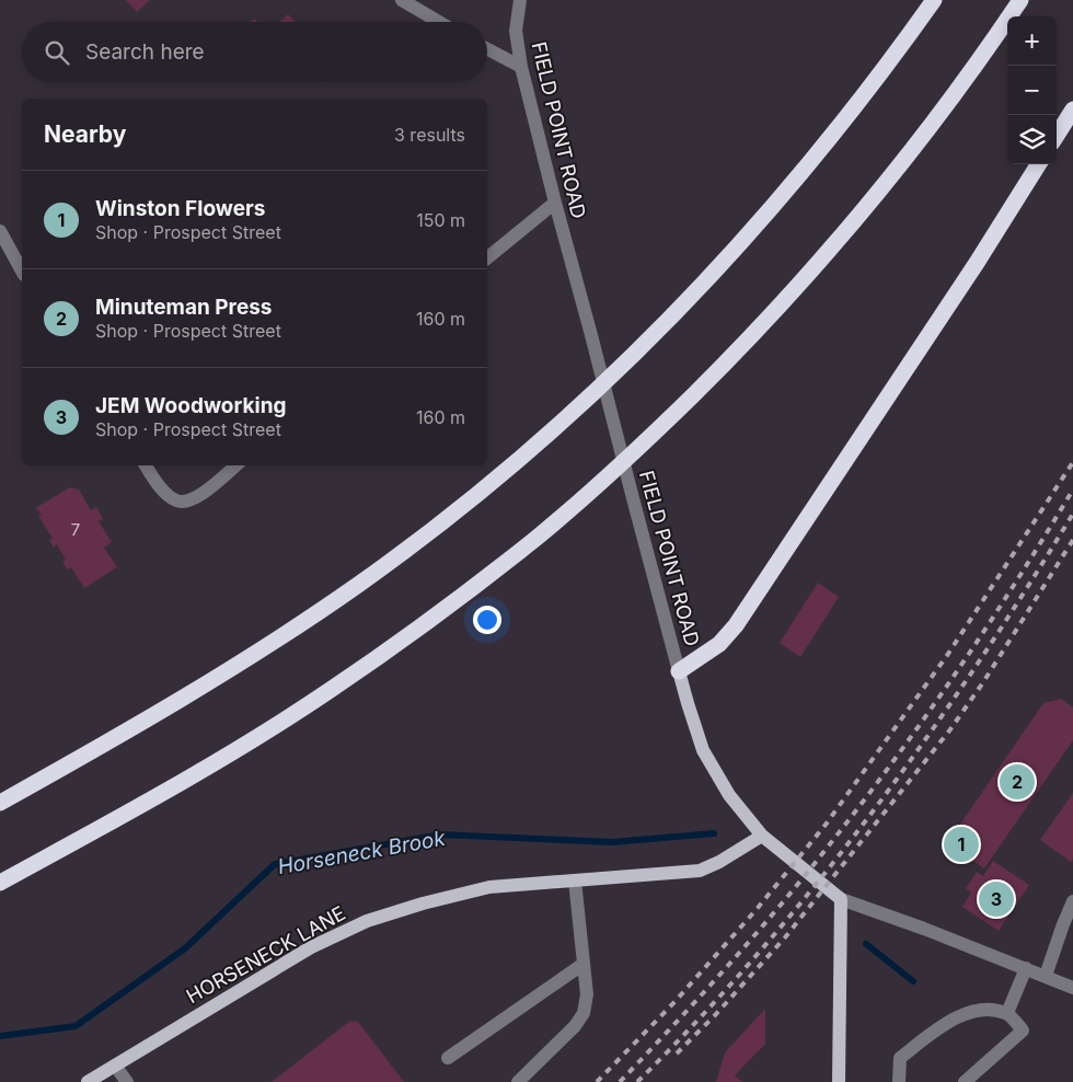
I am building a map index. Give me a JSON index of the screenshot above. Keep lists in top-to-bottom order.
{
  "streets": {
    "main road": ["FIELD POINT ROAD", "HORSENECK LANE"]
  },
  "crossings": [
    ["FIELD POINT ROAD", "HORSENECK LANE"]
  ],
  "water": ["Horseneck Brook"],
  "house_numbers": ["7"],
  "page": {
    "map_buttons": ["+", "−"],
    "search": "Search here",
    "heading": ["Nearby", "3 results"],
    "list": [
      {
        "mark": "1",
        "name": "Winston Flowers",
        "note": "Shop · Prospect Street",
        "value": "150 m"
      },
      {
        "mark": "2",
        "name": "Minuteman Press",
        "note": "Shop · Prospect Street",
        "value": "160 m"
      },
      {
        "mark": "3",
        "name": "JEM Woodworking",
        "note": "Shop · Prospect Street",
        "value": "160 m"
      }
    ],
    "pins": ["2", "1", "3"]
  }
}
